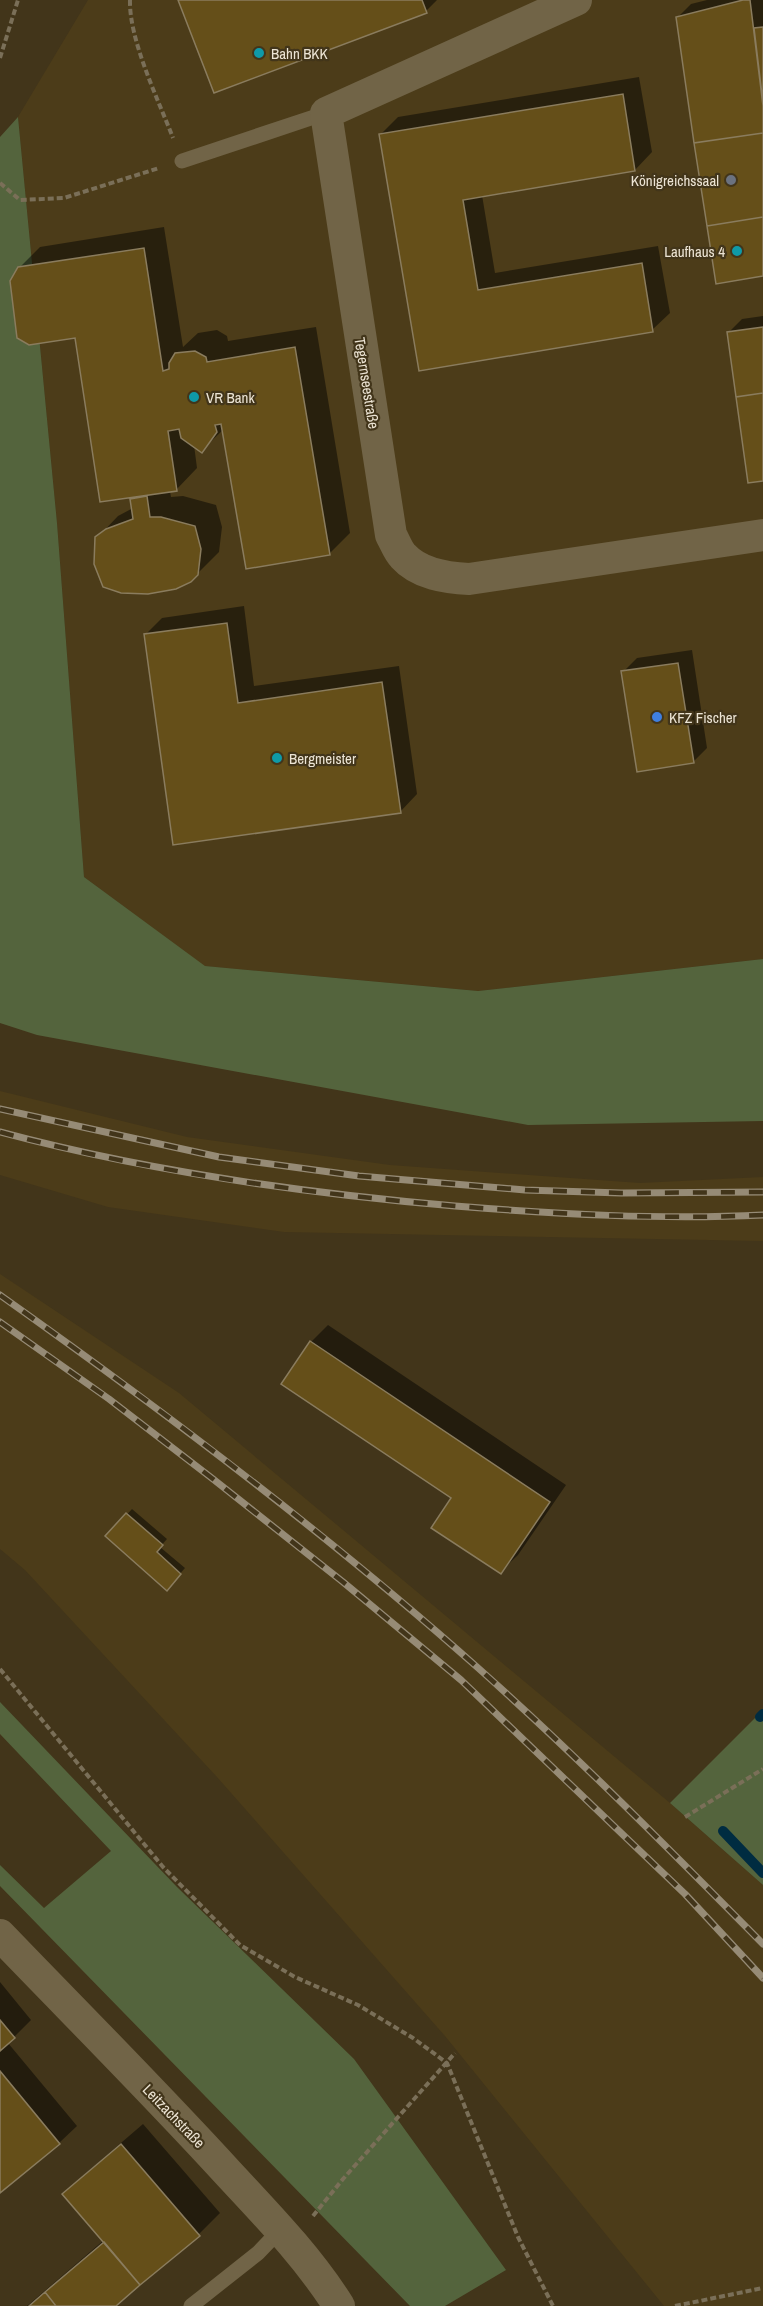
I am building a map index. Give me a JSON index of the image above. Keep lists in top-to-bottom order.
{
  "streets": {
    "street": ["Tegernseestraße", "Leitzachstraße"]
  },
  "places": [
    "Bahn BKK",
    "Königreichssaal",
    "Laufhaus 4",
    "VR Bank",
    "KFZ Fischer",
    "Bergmeister"
  ]
}
